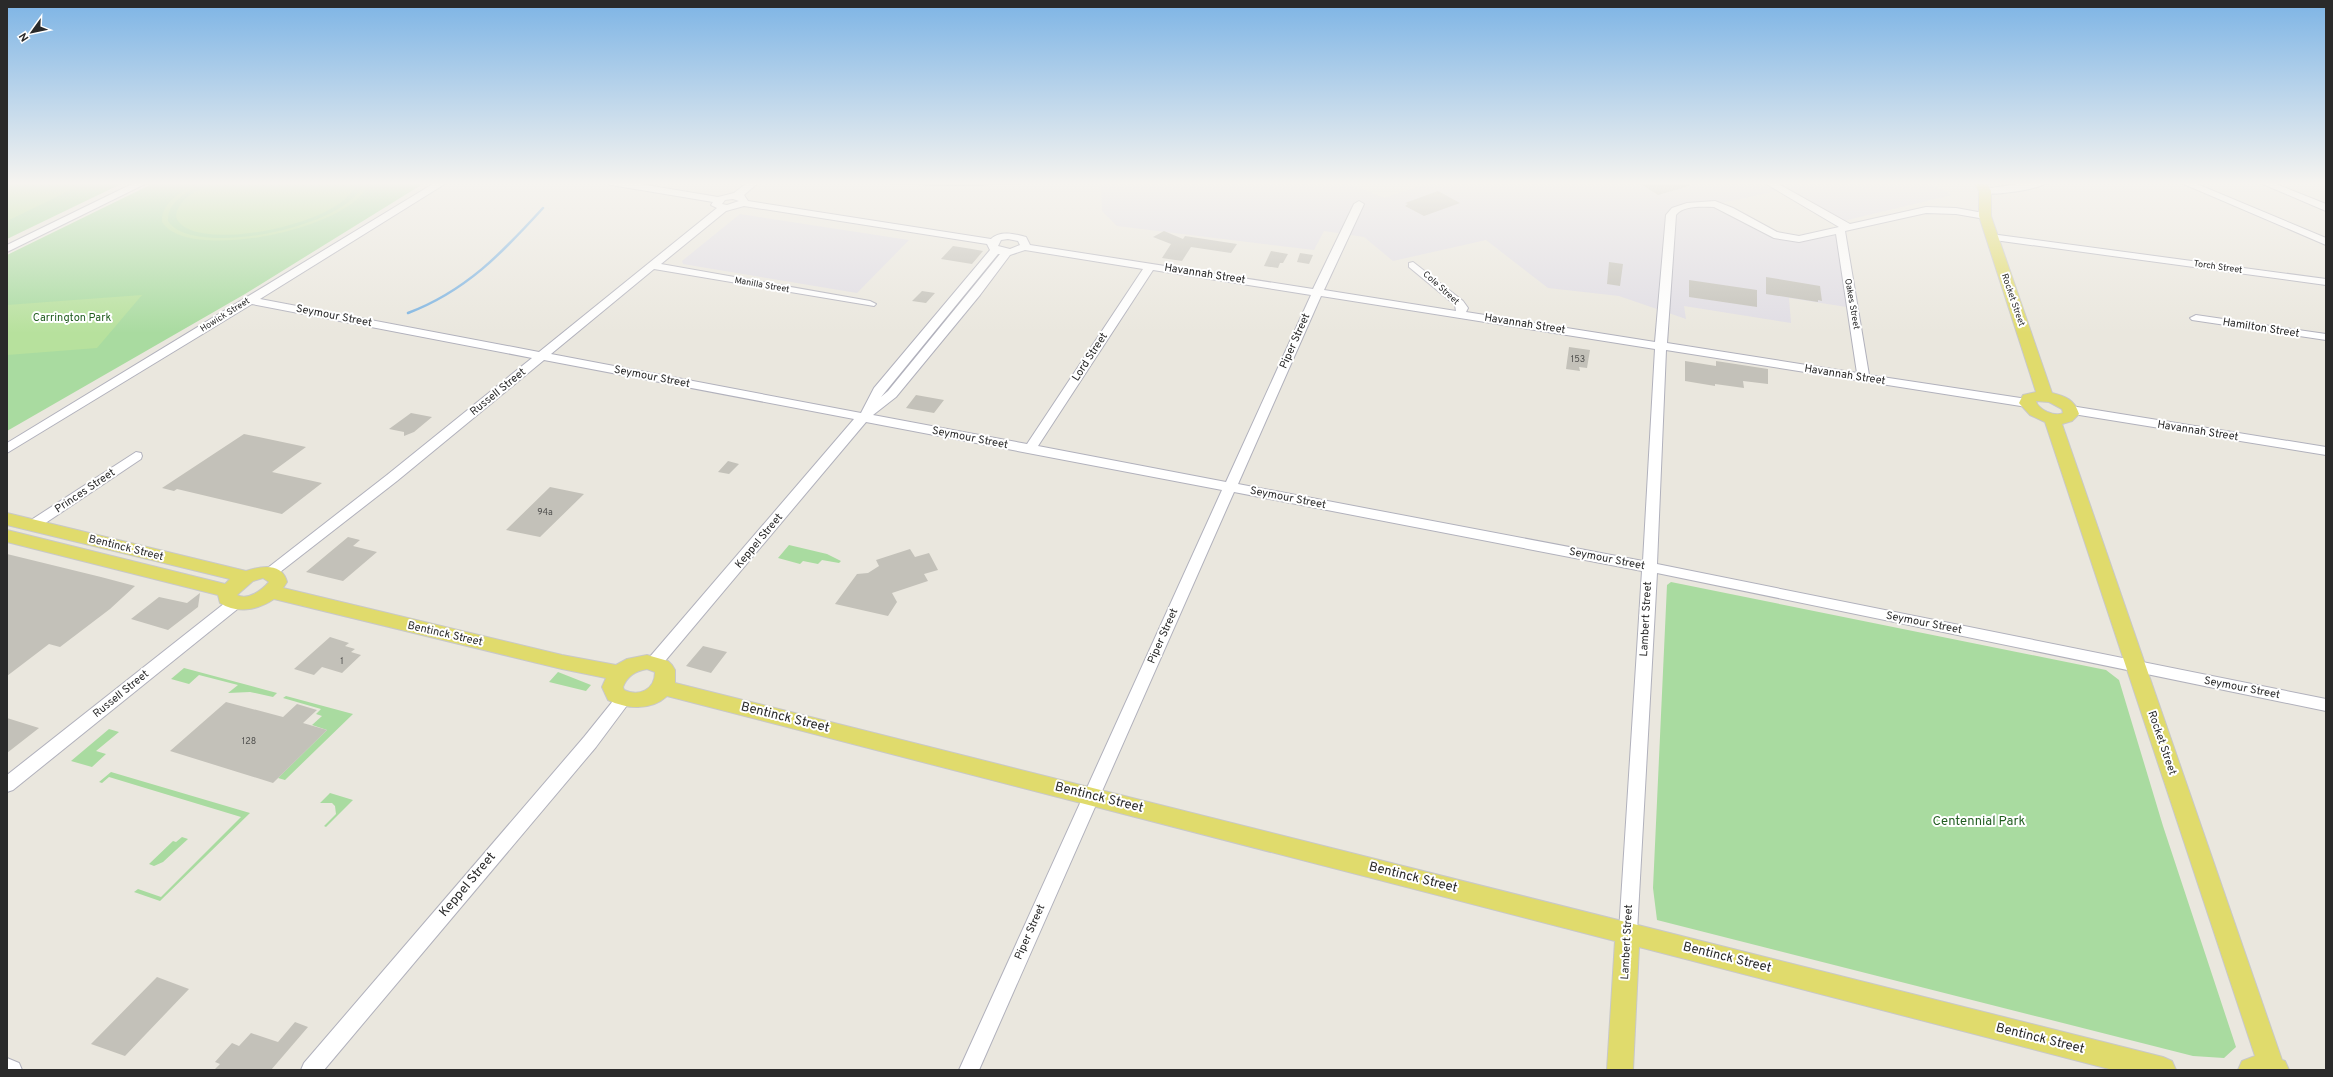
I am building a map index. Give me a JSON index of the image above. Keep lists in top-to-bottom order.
{
  "streets": {
    "main road": ["Rocket Street", "Bentinck Street", "Lambert Street"],
    "street": [
      "Torch Street",
      "Havannah Street",
      "Manilla Street",
      "Cole Street",
      "Oakes Street",
      "Howick Street",
      "Seymour Street",
      "Hamilton Street",
      "Piper Street",
      "Lord Street",
      "Russell Street",
      "Princes Street",
      "Keppel Street"
    ]
  },
  "crossings": [
    ["Torch Street", "Rocket Street"],
    ["Havannah Street", "Cole Street"],
    ["Havannah Street", "Oakes Street"],
    ["Havannah Street", "Piper Street"],
    ["Havannah Street", "Lord Street"],
    ["Havannah Street", "Lambert Street"],
    ["Manilla Street", "Russell Street"],
    ["Rocket Street", "Seymour Street"],
    ["Howick Street", "Seymour Street"],
    ["Seymour Street", "Piper Street"],
    ["Seymour Street", "Lord Street"],
    ["Seymour Street", "Russell Street"],
    ["Seymour Street", "Keppel Street"],
    ["Seymour Street", "Lambert Street"],
    ["Piper Street", "Bentinck Street"],
    ["Russell Street", "Bentinck Street"],
    ["Princes Street", "Bentinck Street"],
    ["Keppel Street", "Bentinck Street"],
    ["Bentinck Street", "Lambert Street"]
  ],
  "parks": ["Carrington Park", "Centennial Park"],
  "house_numbers": [
    "153",
    "94a",
    "1",
    "128"
  ],
  "north": "bottom left"
}
